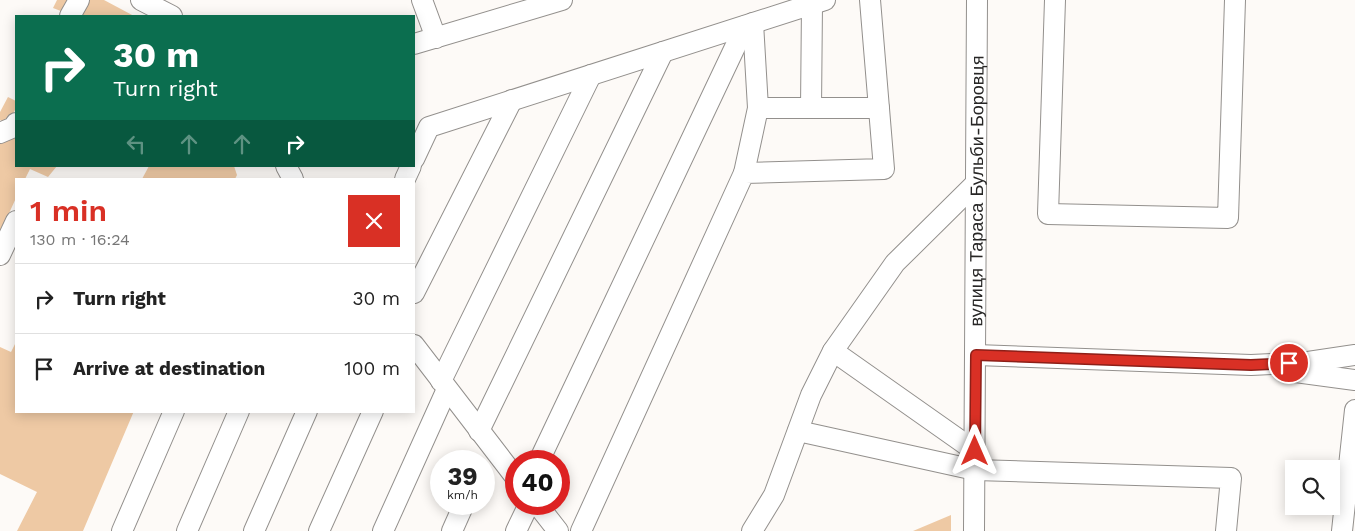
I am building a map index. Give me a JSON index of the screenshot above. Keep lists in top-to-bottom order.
{
  "streets": {
    "street": ["вулиця Тараса Бульби-Боровця"]
  },
  "page": {
    "turn": ["30 m", "Turn right"],
    "heading": ["1 min", "130 m · 16:24"],
    "list": [
      {
        "name": "Turn right",
        "value": "30 m"
      },
      {
        "name": "Arrive at destination",
        "value": "100 m"
      }
    ],
    "speed": "39 km/h",
    "limit": "40"
  }
}
